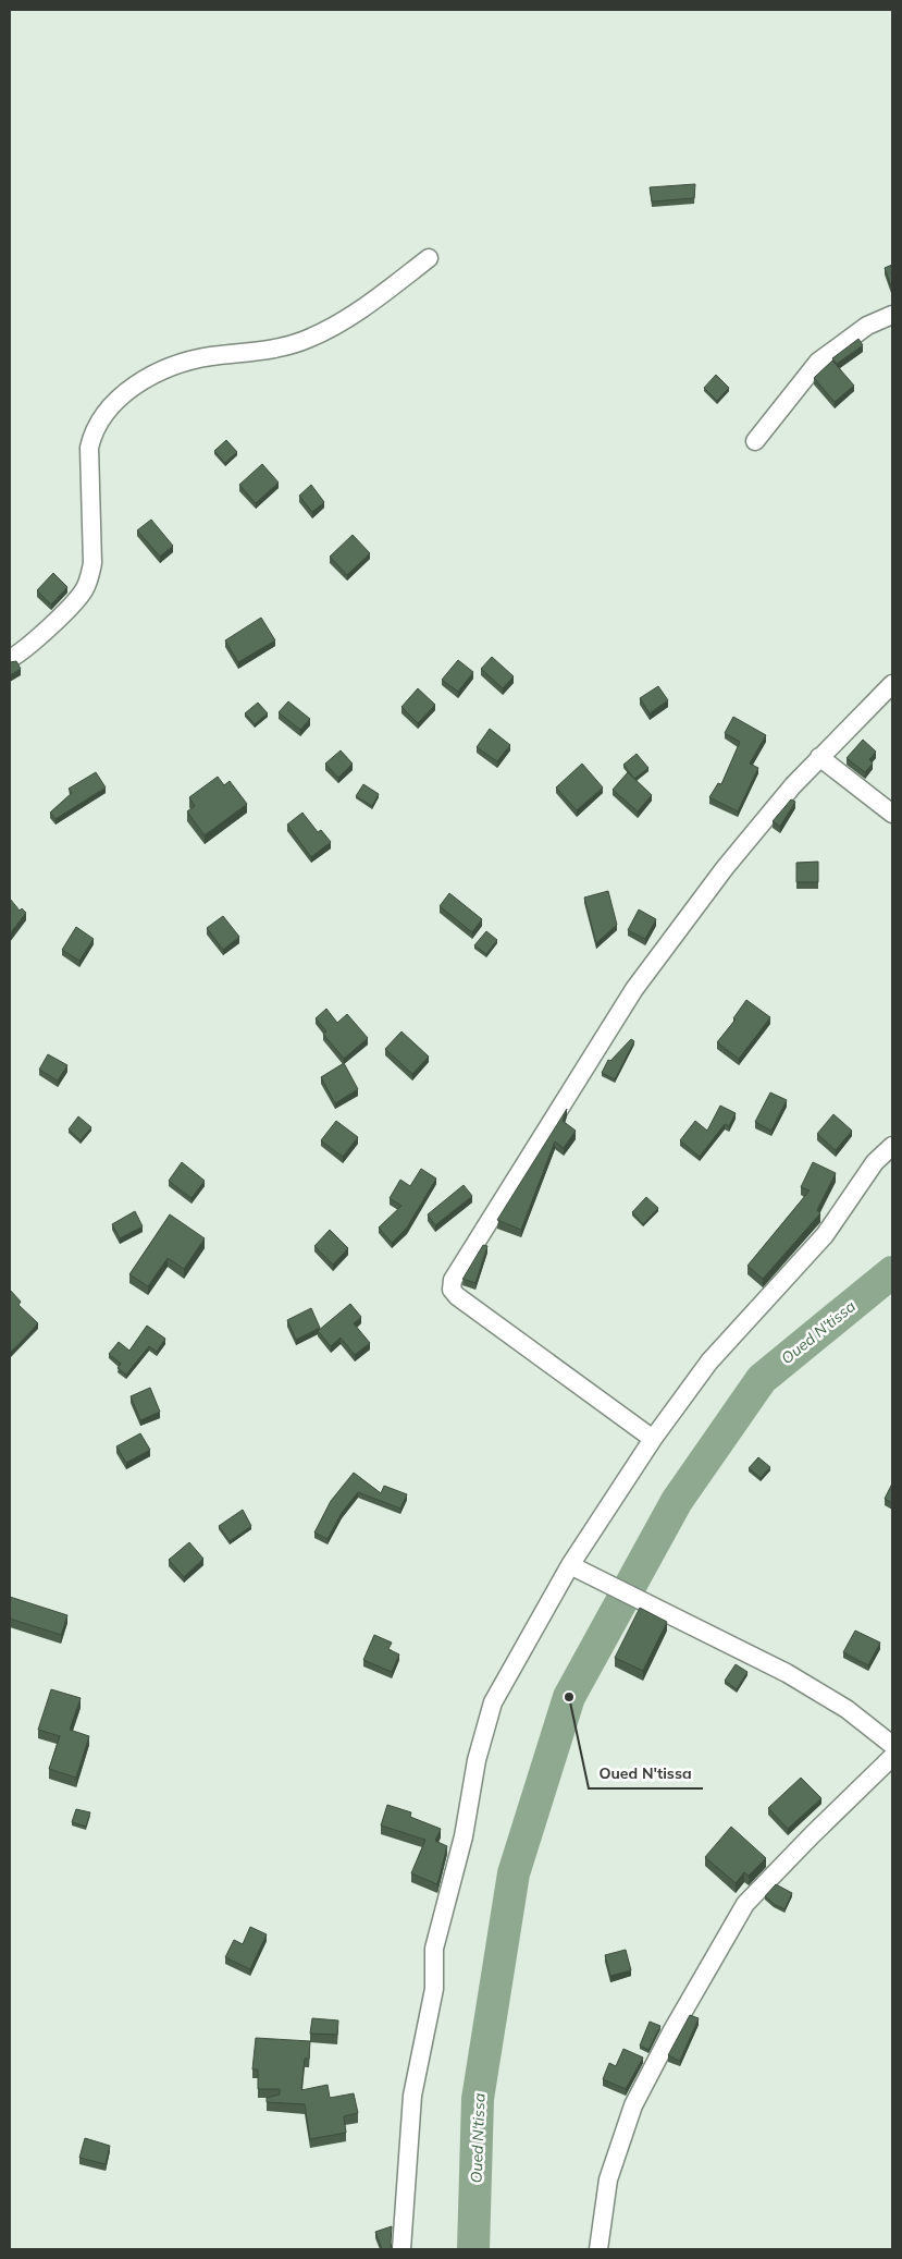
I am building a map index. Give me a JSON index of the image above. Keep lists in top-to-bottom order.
{
  "water": ["Oued N'tissa"],
  "places": ["Oued N'tissa"]
}
